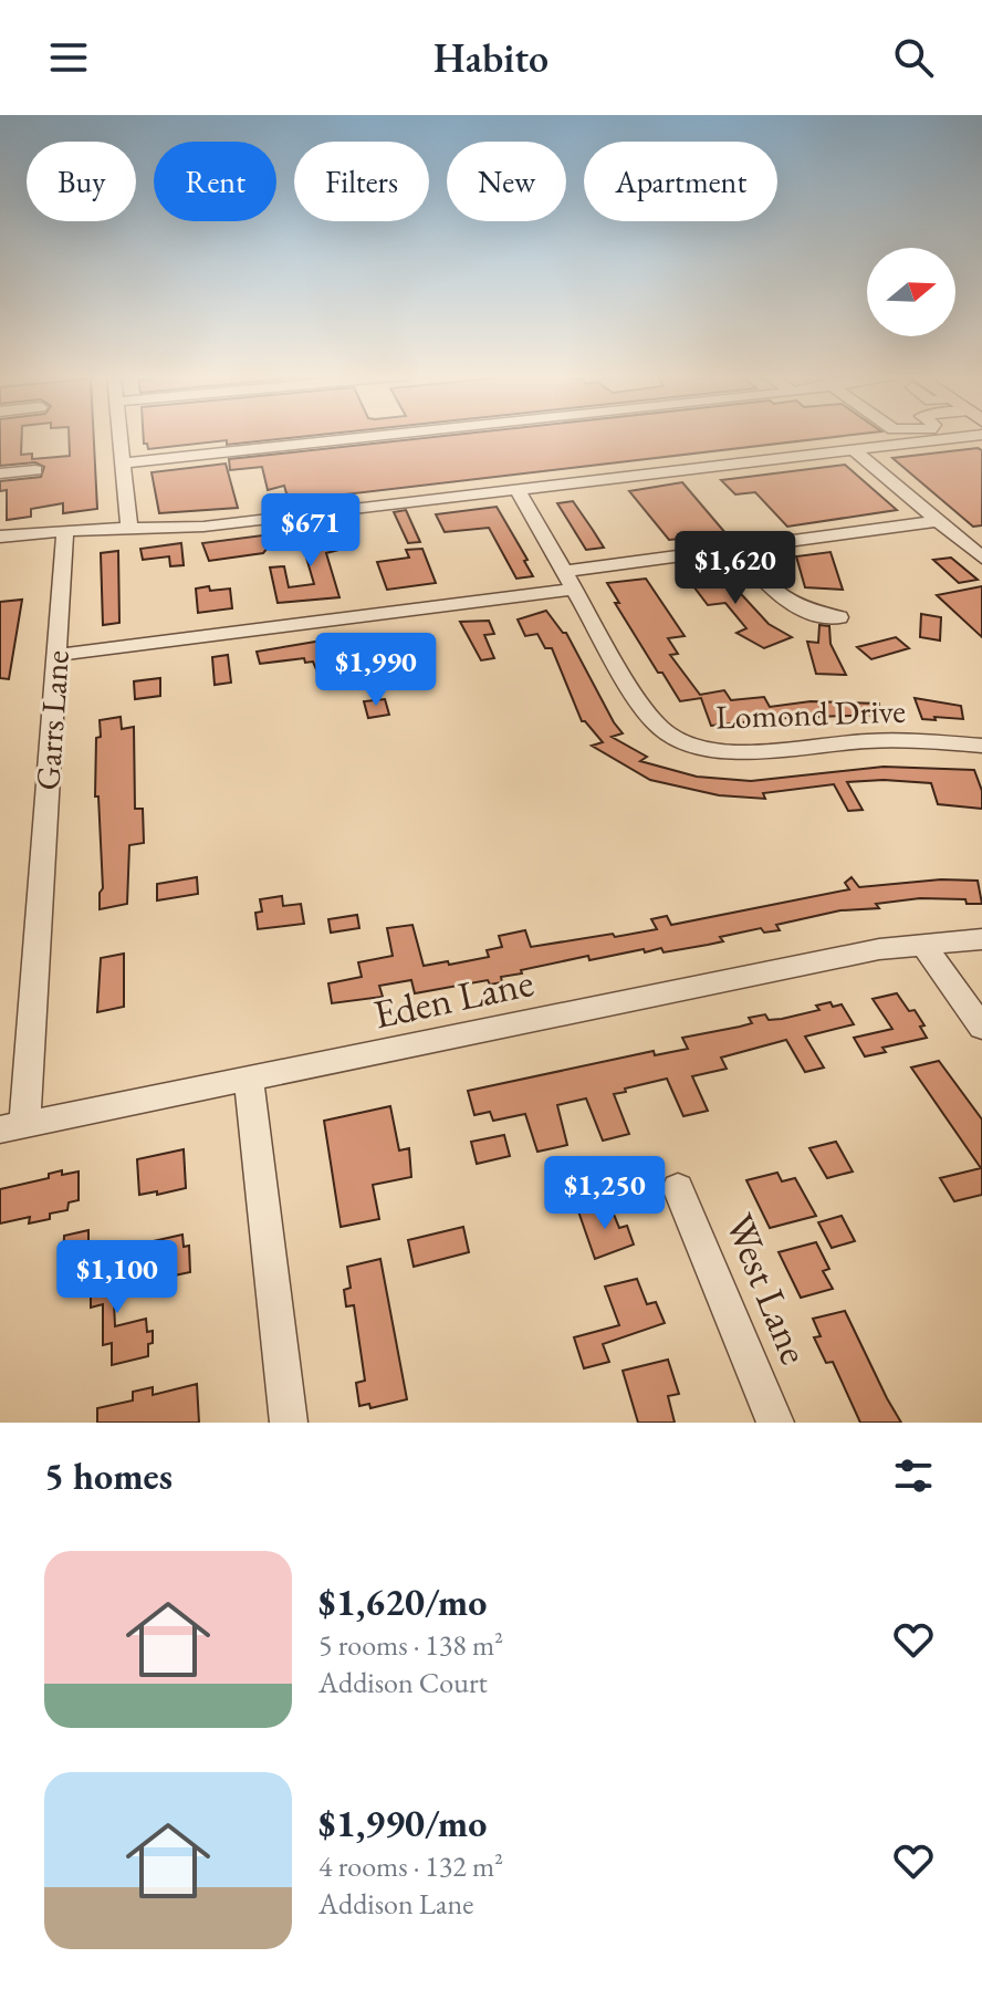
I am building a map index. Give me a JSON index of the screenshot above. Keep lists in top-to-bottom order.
{
  "streets": {
    "street": [
      "Lomond Drive",
      "Garrs Lane",
      "Eden Lane",
      "West Lane"
    ]
  },
  "crossings": [
    ["Garrs Lane", "Eden Lane"]
  ],
  "north": "right",
  "page": {
    "header": "Habito",
    "chip": [
      "Buy",
      "Rent",
      "Filters",
      "New",
      "Apartment"
    ],
    "price": [
      "$671",
      "$1,620",
      "$1,990",
      "$1,250",
      "$1,100"
    ],
    "heading": "5 homes",
    "list": [
      {
        "name": "$1,620/mo",
        "note": "5 rooms · 138 m² · Addison Court"
      },
      {
        "name": "$1,990/mo",
        "note": "4 rooms · 132 m² · Addison Lane"
      }
    ]
  }
}
